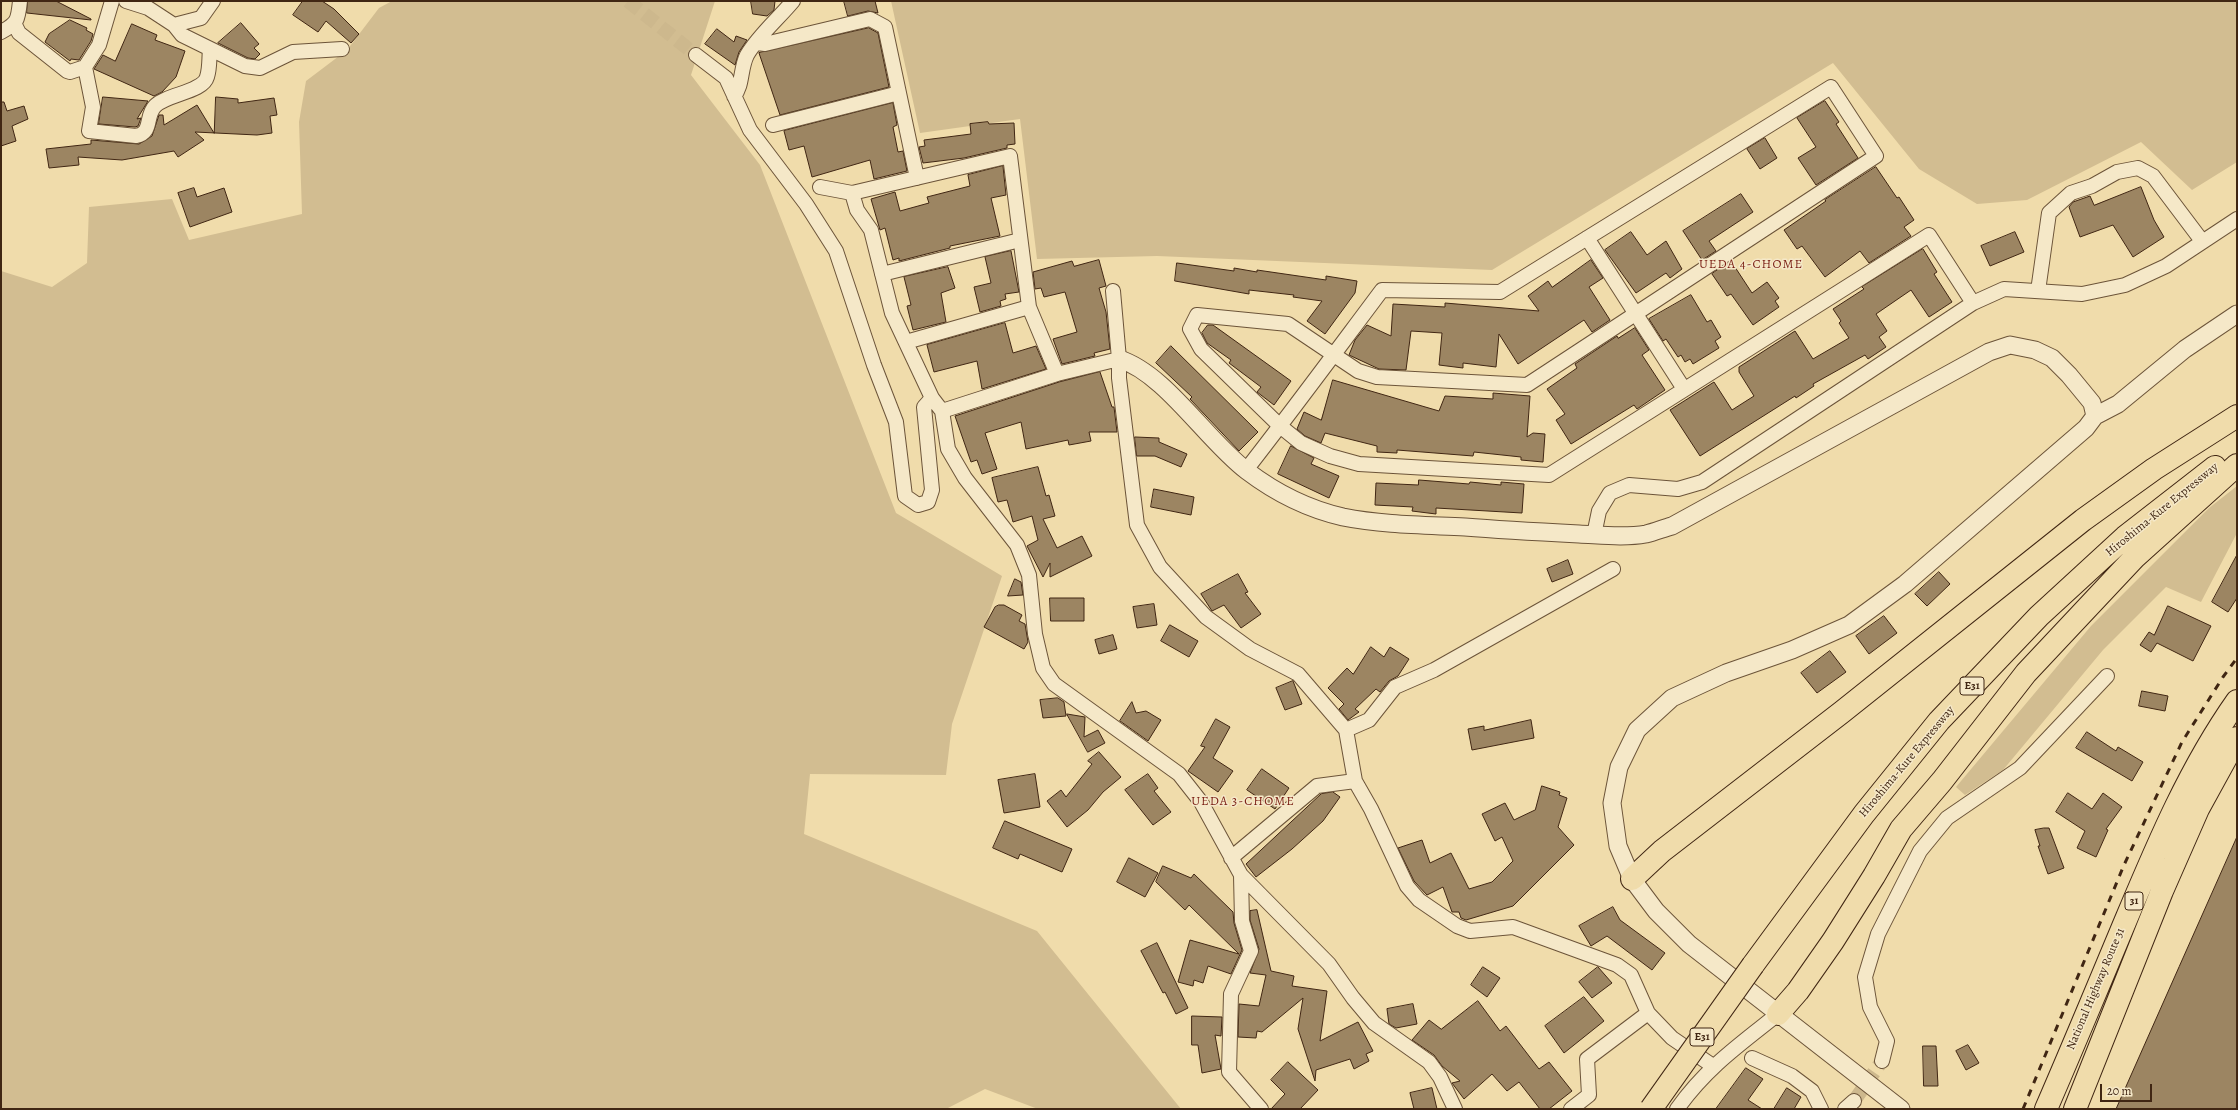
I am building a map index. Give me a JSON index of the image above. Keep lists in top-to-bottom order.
{
  "streets": {
    "highway": [
      "Hiroshima-Kure Expressway",
      "E31",
      "31",
      "National Highway Route 31"
    ]
  },
  "districts": ["UEDA 4-CHOME", "UEDA 3-CHOME"],
  "scale_bar": "20 m"
}
